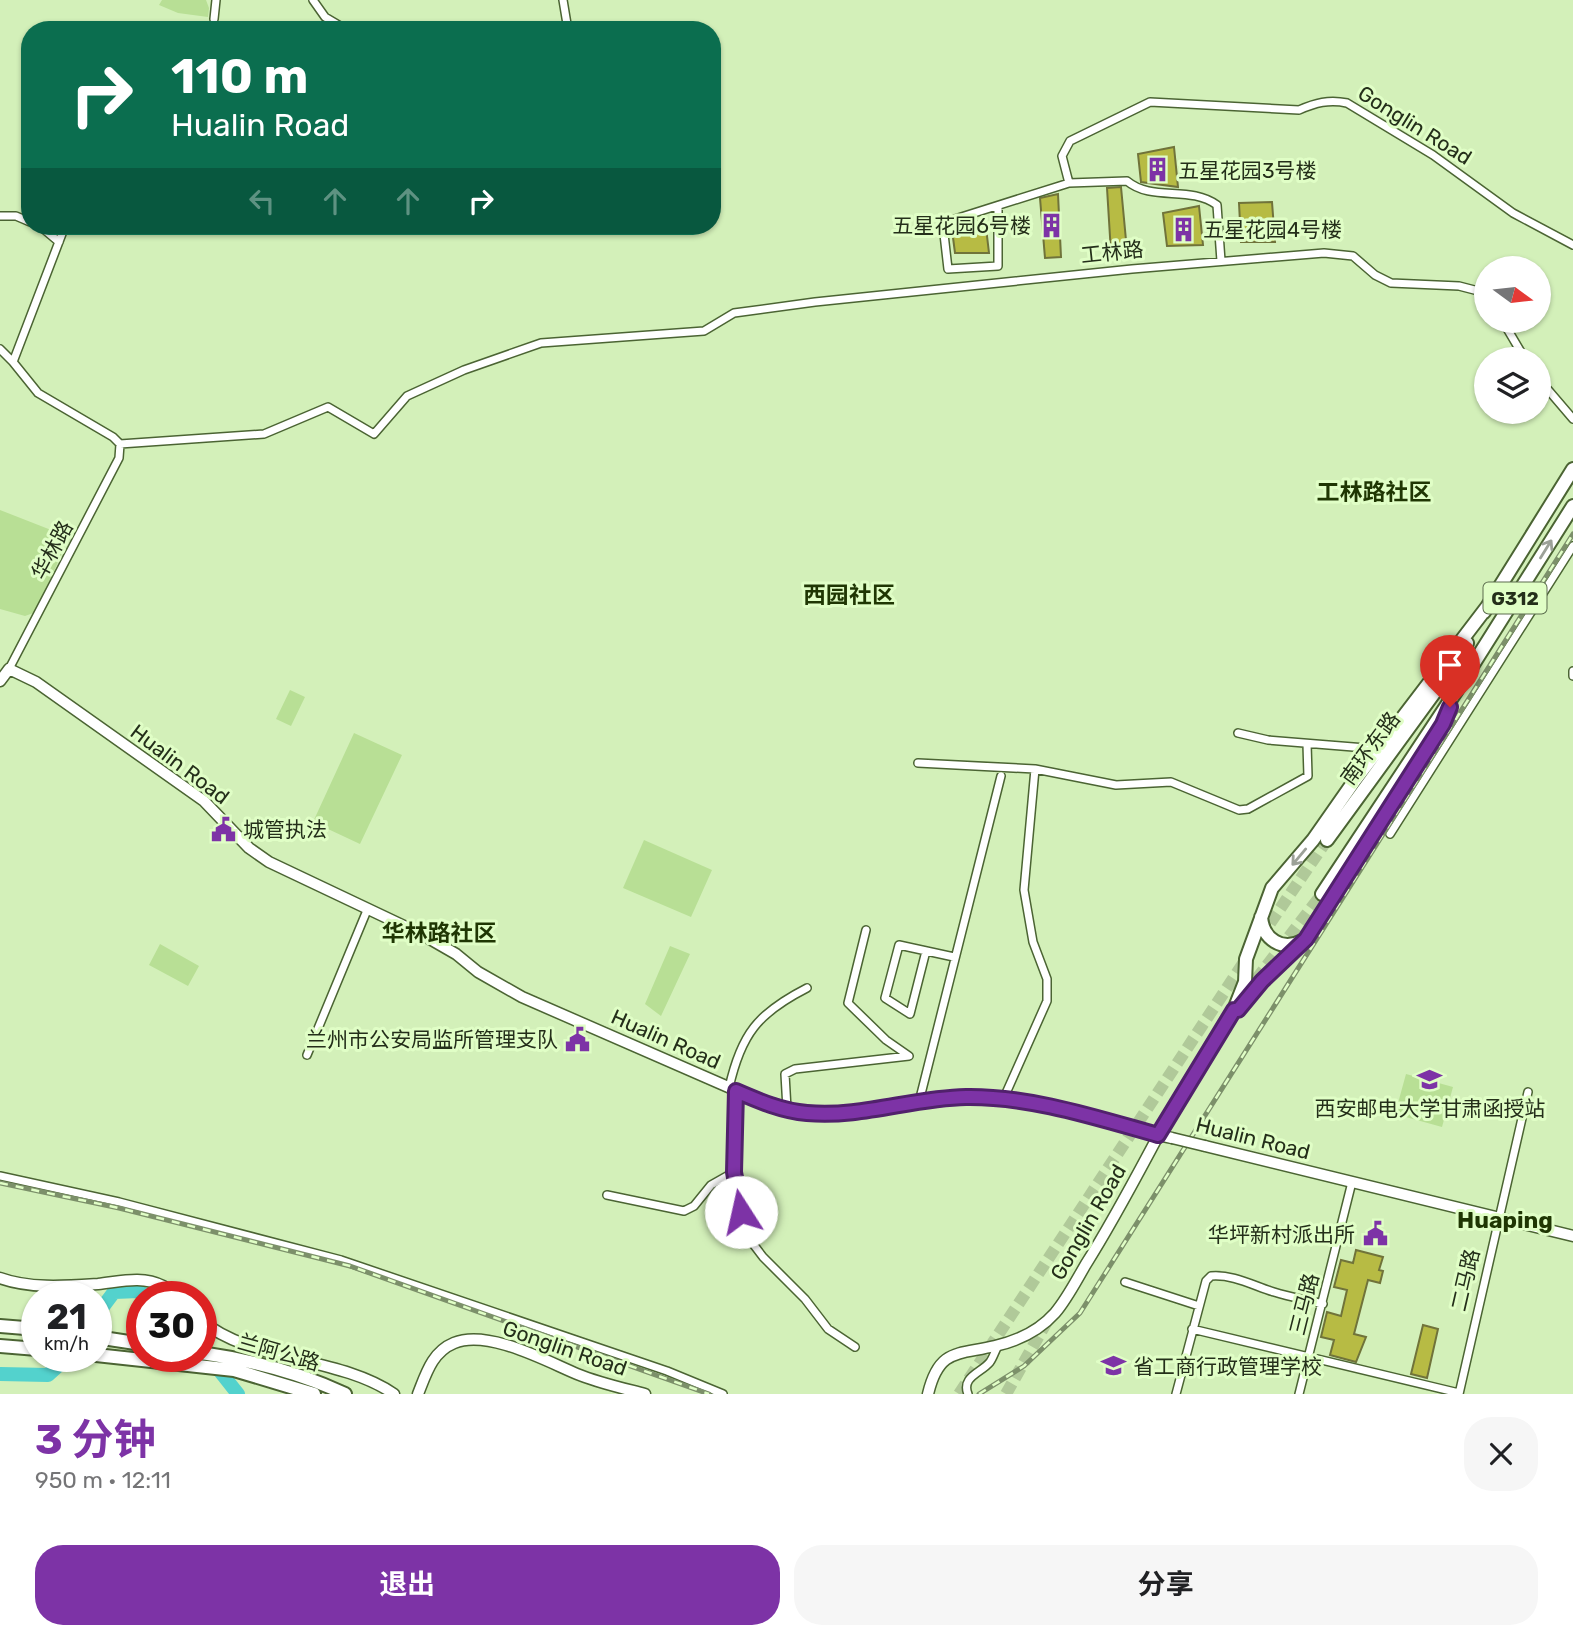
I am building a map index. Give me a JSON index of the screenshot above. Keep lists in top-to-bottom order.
{
  "streets": {
    "highway": ["G312", "南环东路", "兰阿公路"],
    "street": [
      "Gonglin Road",
      "工林路",
      "华林路",
      "Hualin Road",
      "二马路",
      "三马路"
    ]
  },
  "crossings": [
    ["Gonglin Road", "Hualin Road"],
    ["工林路", "华林路"],
    ["华林路", "Hualin Road"],
    ["G312", "南环东路"],
    ["Hualin Road", "二马路"],
    ["Hualin Road", "三马路"]
  ],
  "districts": [
    "工林路社区",
    "西园社区",
    "华林路社区",
    "Huaping"
  ],
  "places": {
    "building": ["五星花园3号楼", "五星花园6号楼", "五星花园4号楼"],
    "public building": ["城管执法", "兰州市公安局监所管理支队", "华坪新村派出所"],
    "school or university": ["西安邮电大学甘肃函授站", "省工商行政管理学校"]
  },
  "north": "right",
  "page": {
    "turn": ["110 m", "Hualin Road"],
    "speed": "21 km/h",
    "limit": "30",
    "heading": ["3 分钟", "950 m · 12:11"],
    "buttons": ["退出", "分享"]
  }
}
